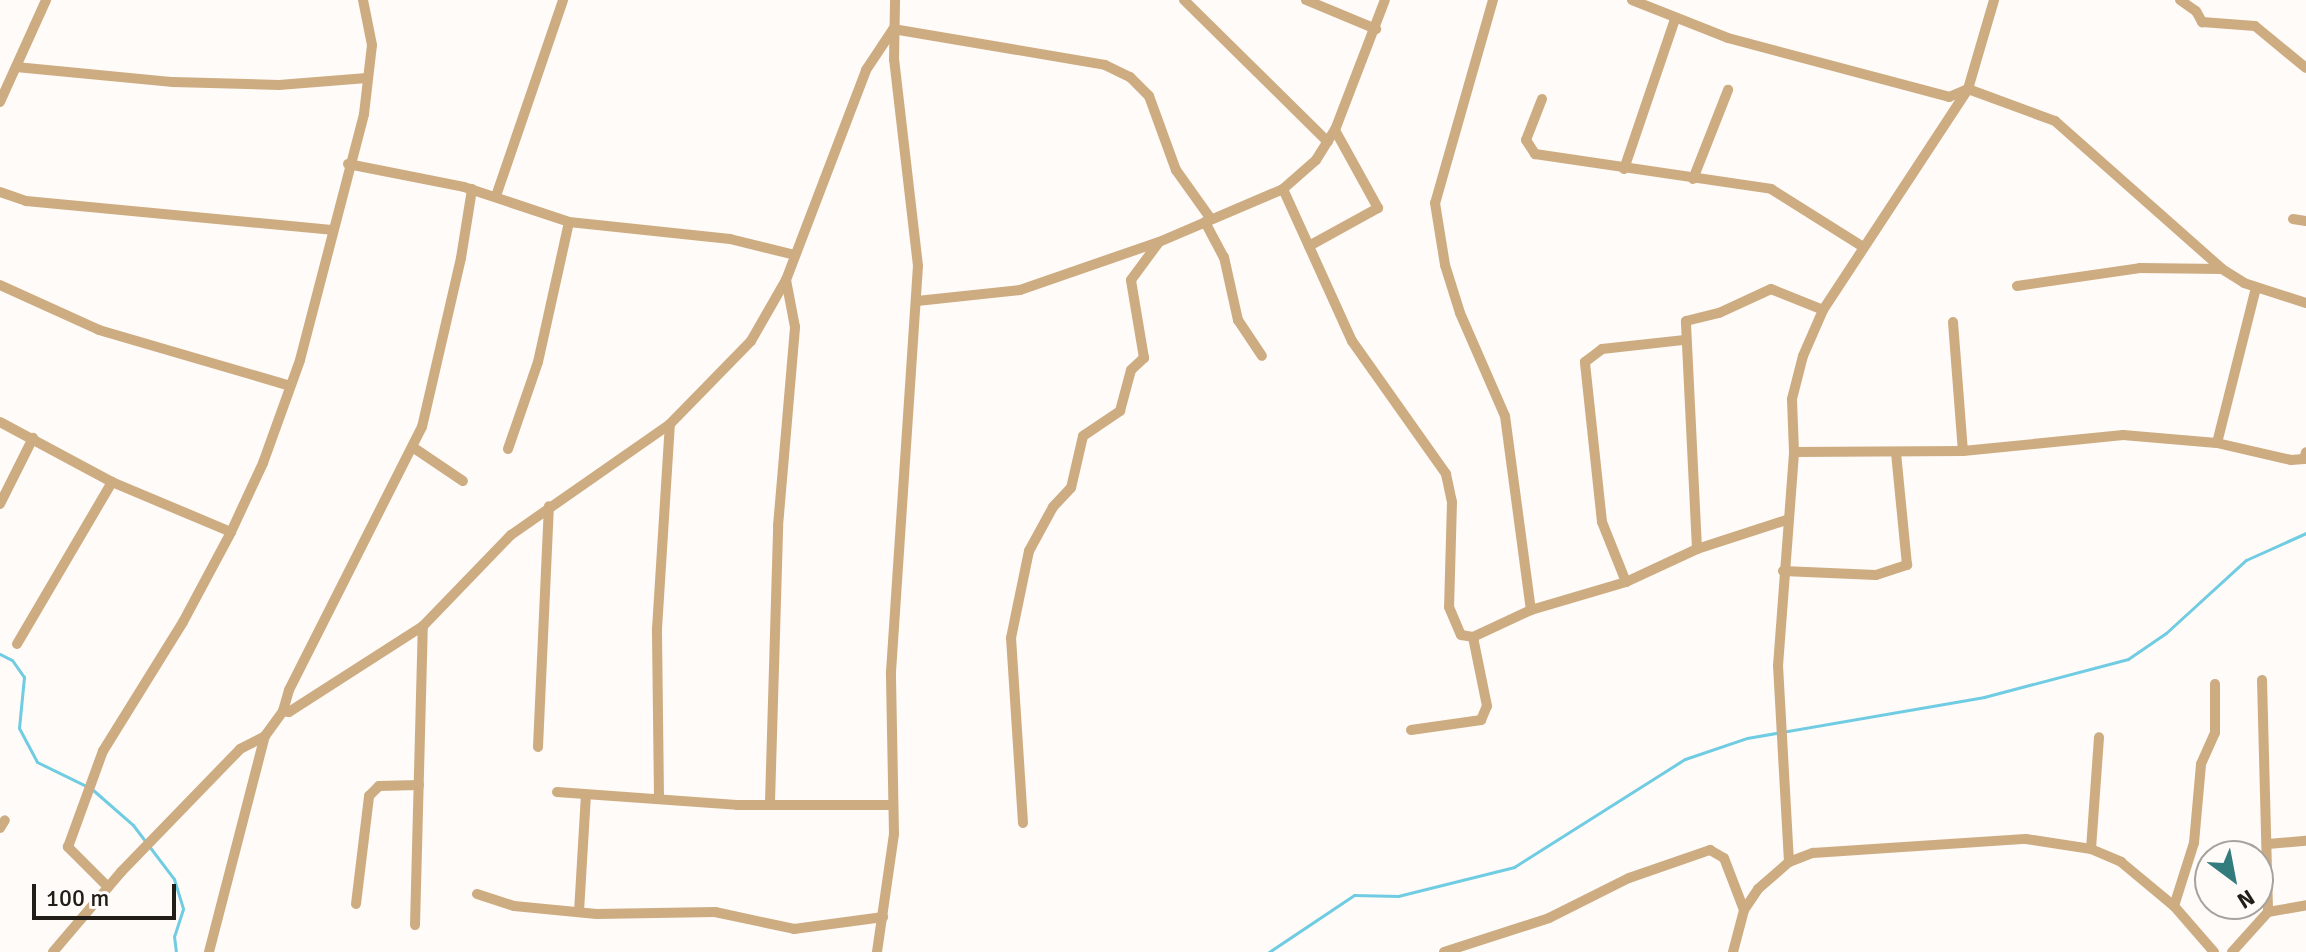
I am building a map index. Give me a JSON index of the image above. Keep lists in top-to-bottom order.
{
  "scale_bar": "100 m",
  "north": "bottom right"
}
